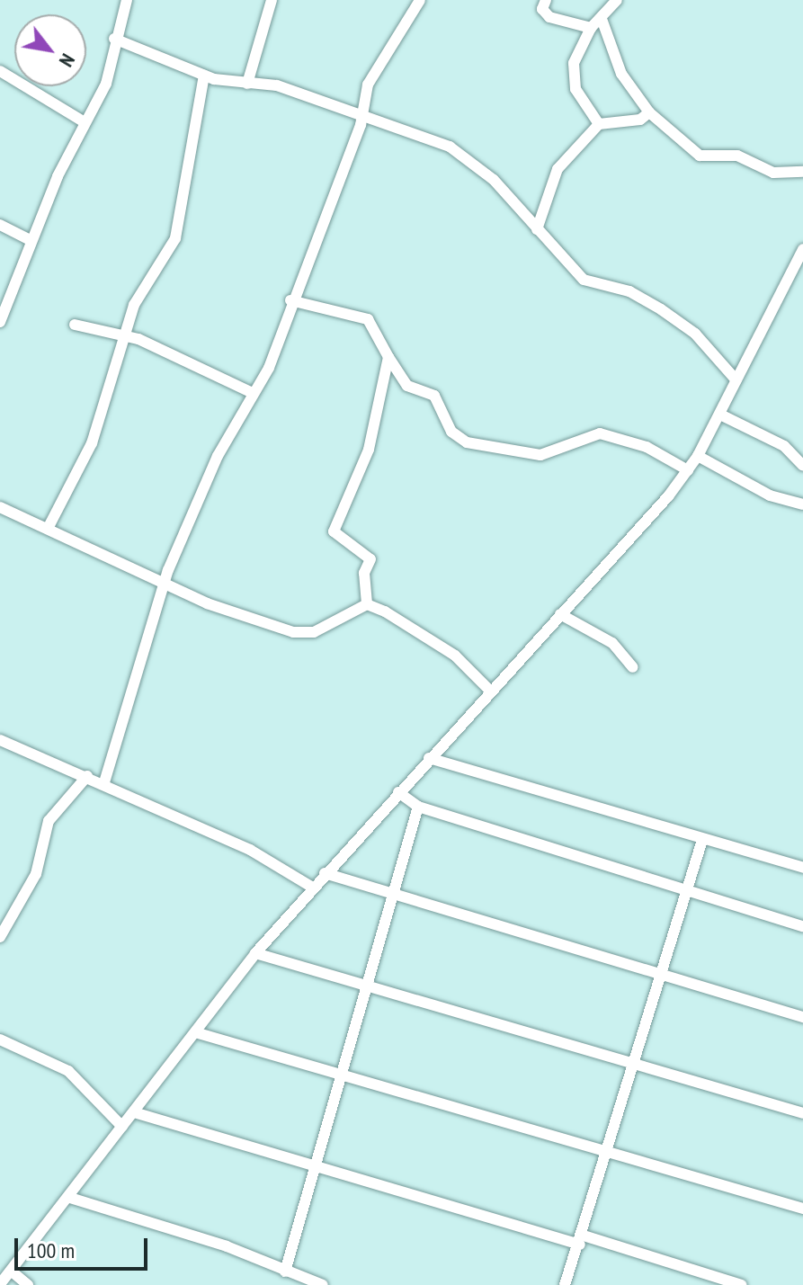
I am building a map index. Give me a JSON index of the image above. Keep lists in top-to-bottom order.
{
  "scale_bar": "100 m",
  "north": "bottom right"
}
